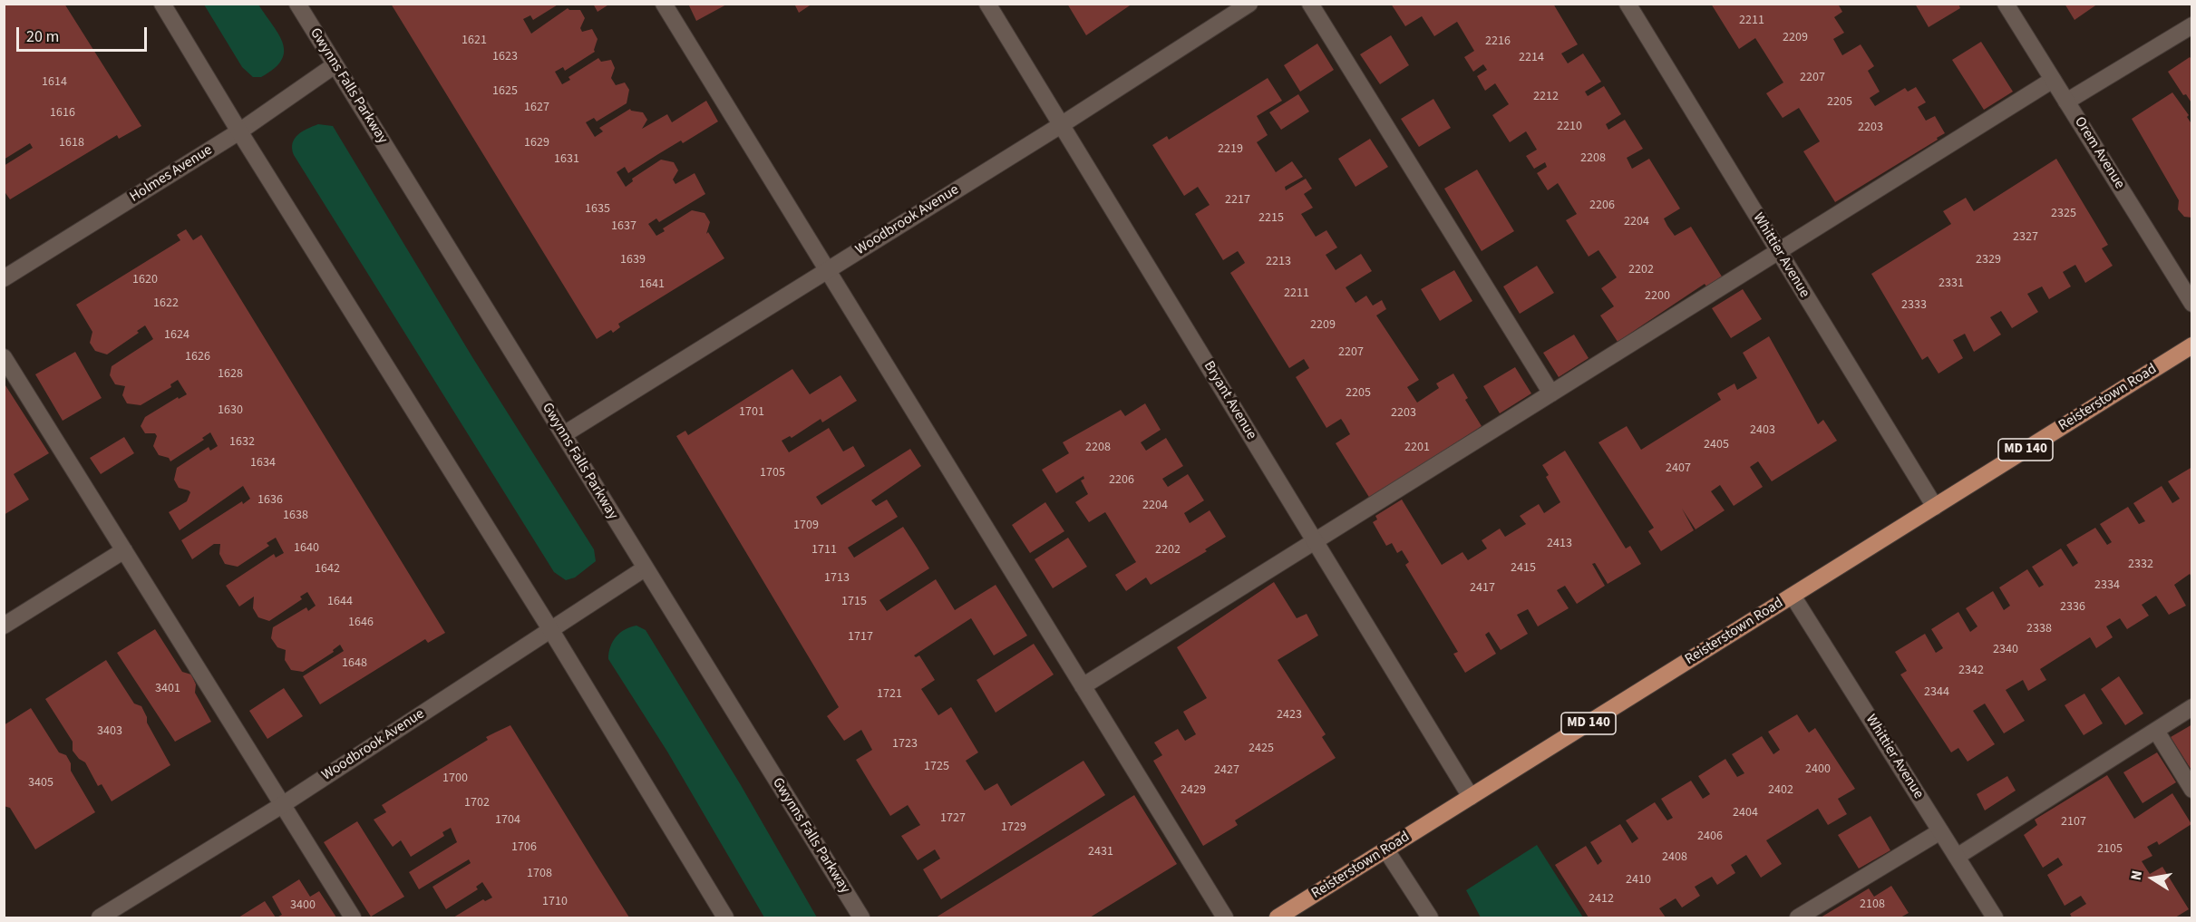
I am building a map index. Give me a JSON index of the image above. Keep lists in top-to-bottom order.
{
  "streets": {
    "main road": ["Reisterstown Road", "MD 140"],
    "street": [
      "Gwynns Falls Parkway",
      "Orem Avenue",
      "Holmes Avenue",
      "Woodbrook Avenue",
      "Whittier Avenue",
      "Bryant Avenue"
    ]
  },
  "crossings": [
    ["Gwynns Falls Parkway", "Holmes Avenue"],
    ["Gwynns Falls Parkway", "Woodbrook Avenue"],
    ["Woodbrook Avenue", "Bryant Avenue"],
    ["Whittier Avenue", "Reisterstown Road"],
    ["Reisterstown Road", "Bryant Avenue"]
  ],
  "house_numbers": [
    "2211",
    "2209",
    "1621",
    "2216",
    "1623",
    "2214",
    "2207",
    "1614",
    "1625",
    "2212",
    "2205",
    "1627",
    "1616",
    "2210",
    "2203",
    "1618",
    "1629",
    "2219",
    "2208",
    "1631",
    "2217",
    "2206",
    "1635",
    "2325",
    "2215",
    "2204",
    "1637",
    "2327",
    "1639",
    "2329",
    "2213",
    "2202",
    "1620",
    "2331",
    "1641",
    "2211",
    "2200",
    "1622",
    "2333",
    "2209",
    "1624",
    "2207",
    "1626",
    "1628",
    "2205",
    "1630",
    "1701",
    "2203",
    "2403",
    "1632",
    "2405",
    "2208",
    "2201",
    "1634",
    "2407",
    "1705",
    "2206",
    "1636",
    "2204",
    "1638",
    "1709",
    "2413",
    "1640",
    "1711",
    "2202",
    "2332",
    "2415",
    "1642",
    "1713",
    "2334",
    "2417",
    "1644",
    "1715",
    "2336",
    "1646",
    "2338",
    "1717",
    "2340",
    "1648",
    "2342",
    "3401",
    "2344",
    "1721",
    "2423",
    "3403",
    "1723",
    "2425",
    "1725",
    "2400",
    "2427",
    "1700",
    "3405",
    "2429",
    "2402",
    "1702",
    "2404",
    "1727",
    "1704",
    "2107",
    "1729",
    "2406",
    "1706",
    "2105",
    "2431",
    "2408",
    "1708",
    "2410",
    "2412",
    "1710",
    "2108",
    "3400"
  ],
  "scale_bar": "20 m",
  "north": "left"
}
